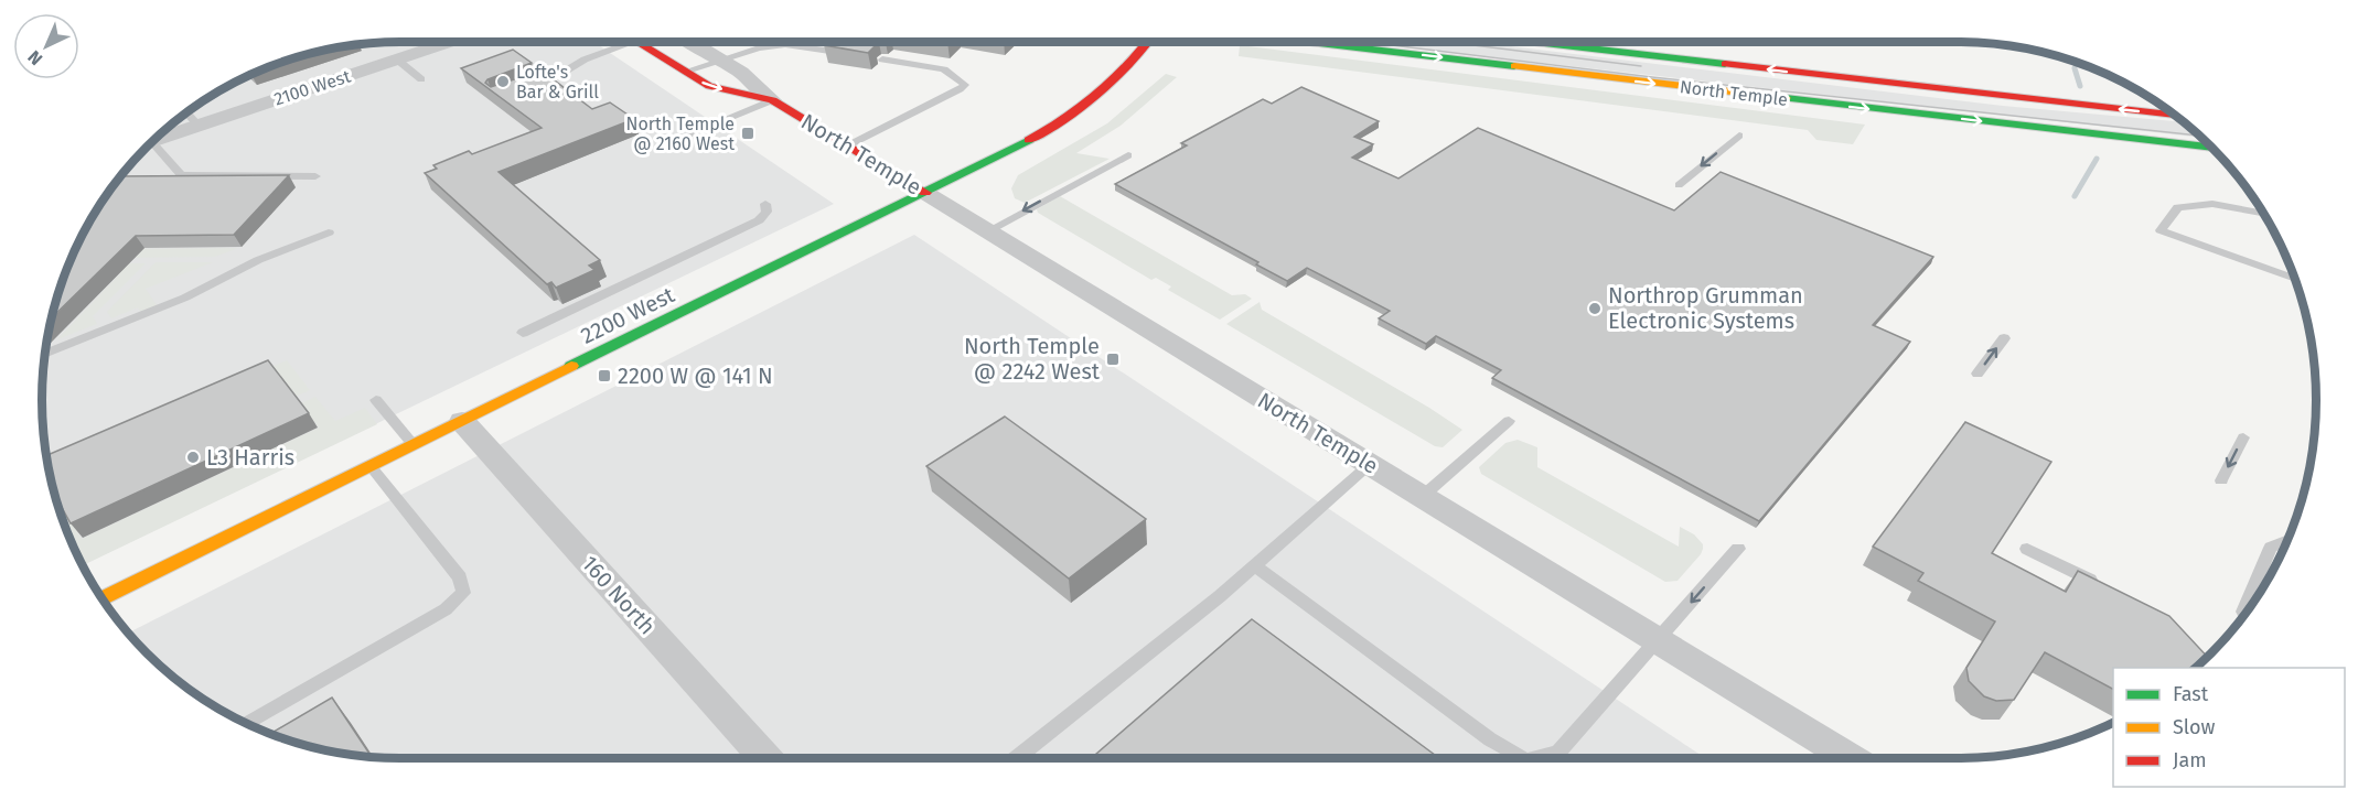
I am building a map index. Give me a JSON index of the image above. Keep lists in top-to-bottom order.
{
  "streets": {
    "main road": ["North Temple", "2200 West"],
    "street": ["2100 West", "160 North"]
  },
  "crossings": [
    ["North Temple", "2200 West"],
    ["2200 West", "160 North"]
  ],
  "places": {
    "other": ["Lofte's Bar & Grill", "Northrop Grumman Electronic Systems", "L3 Harris"],
    "transit": ["North Temple @ 2160 West", "North Temple @ 2242 West", "2200 W @ 141 N"]
  },
  "legend": ["Fast", "Slow", "Jam"],
  "north": "bottom left"
}
